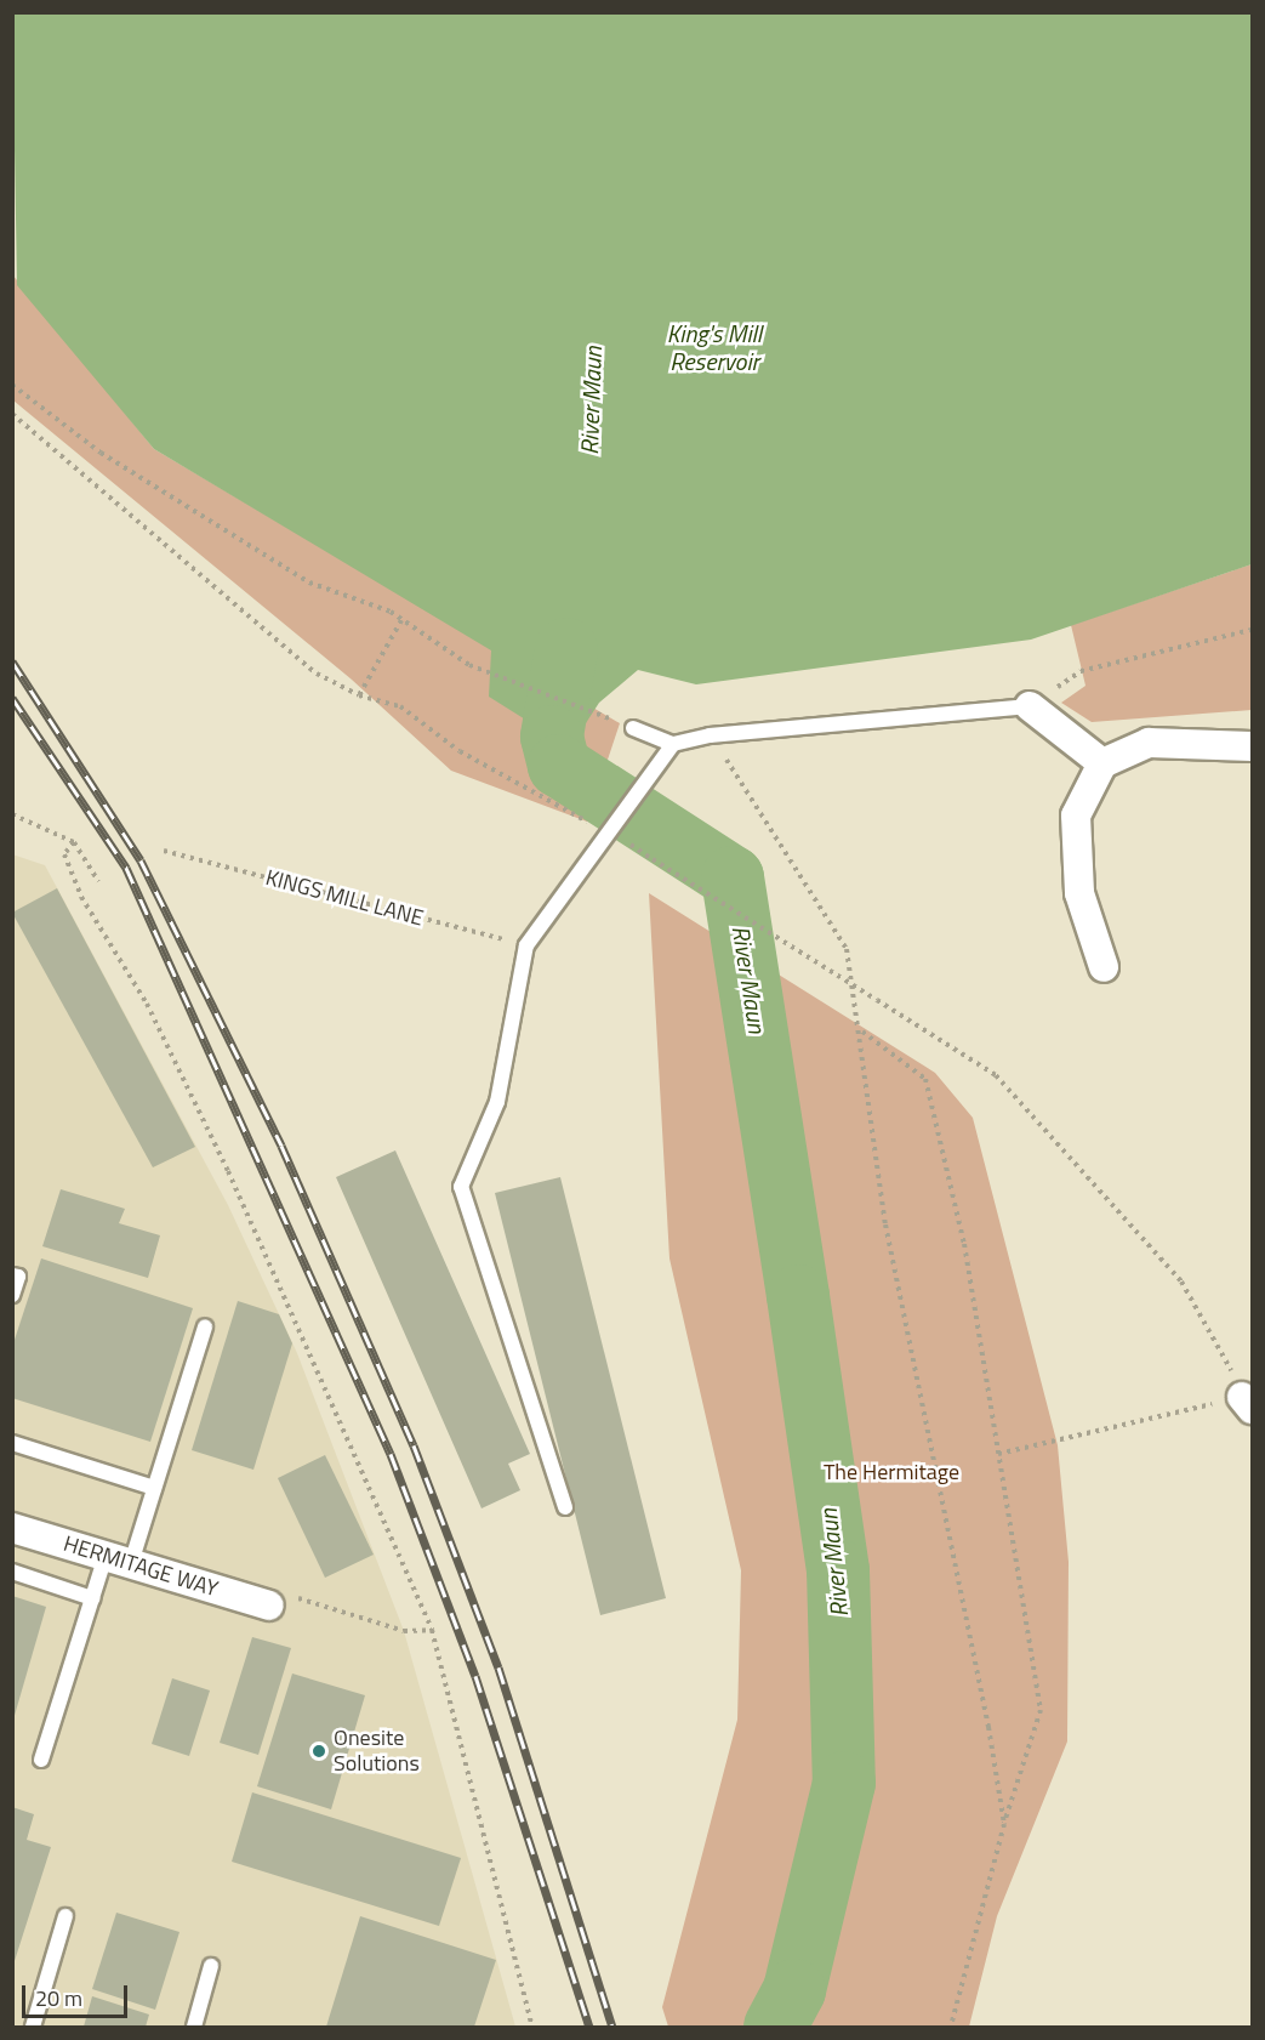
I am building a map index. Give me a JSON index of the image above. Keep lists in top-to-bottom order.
{
  "streets": {
    "street": ["HERMITAGE WAY"],
    "path": ["KINGS MILL LANE"]
  },
  "water": ["King's Mill Reservoir", "River Maun"],
  "parks": ["The Hermitage"],
  "places": ["Onesite Solutions"],
  "scale_bar": "20 m"
}
